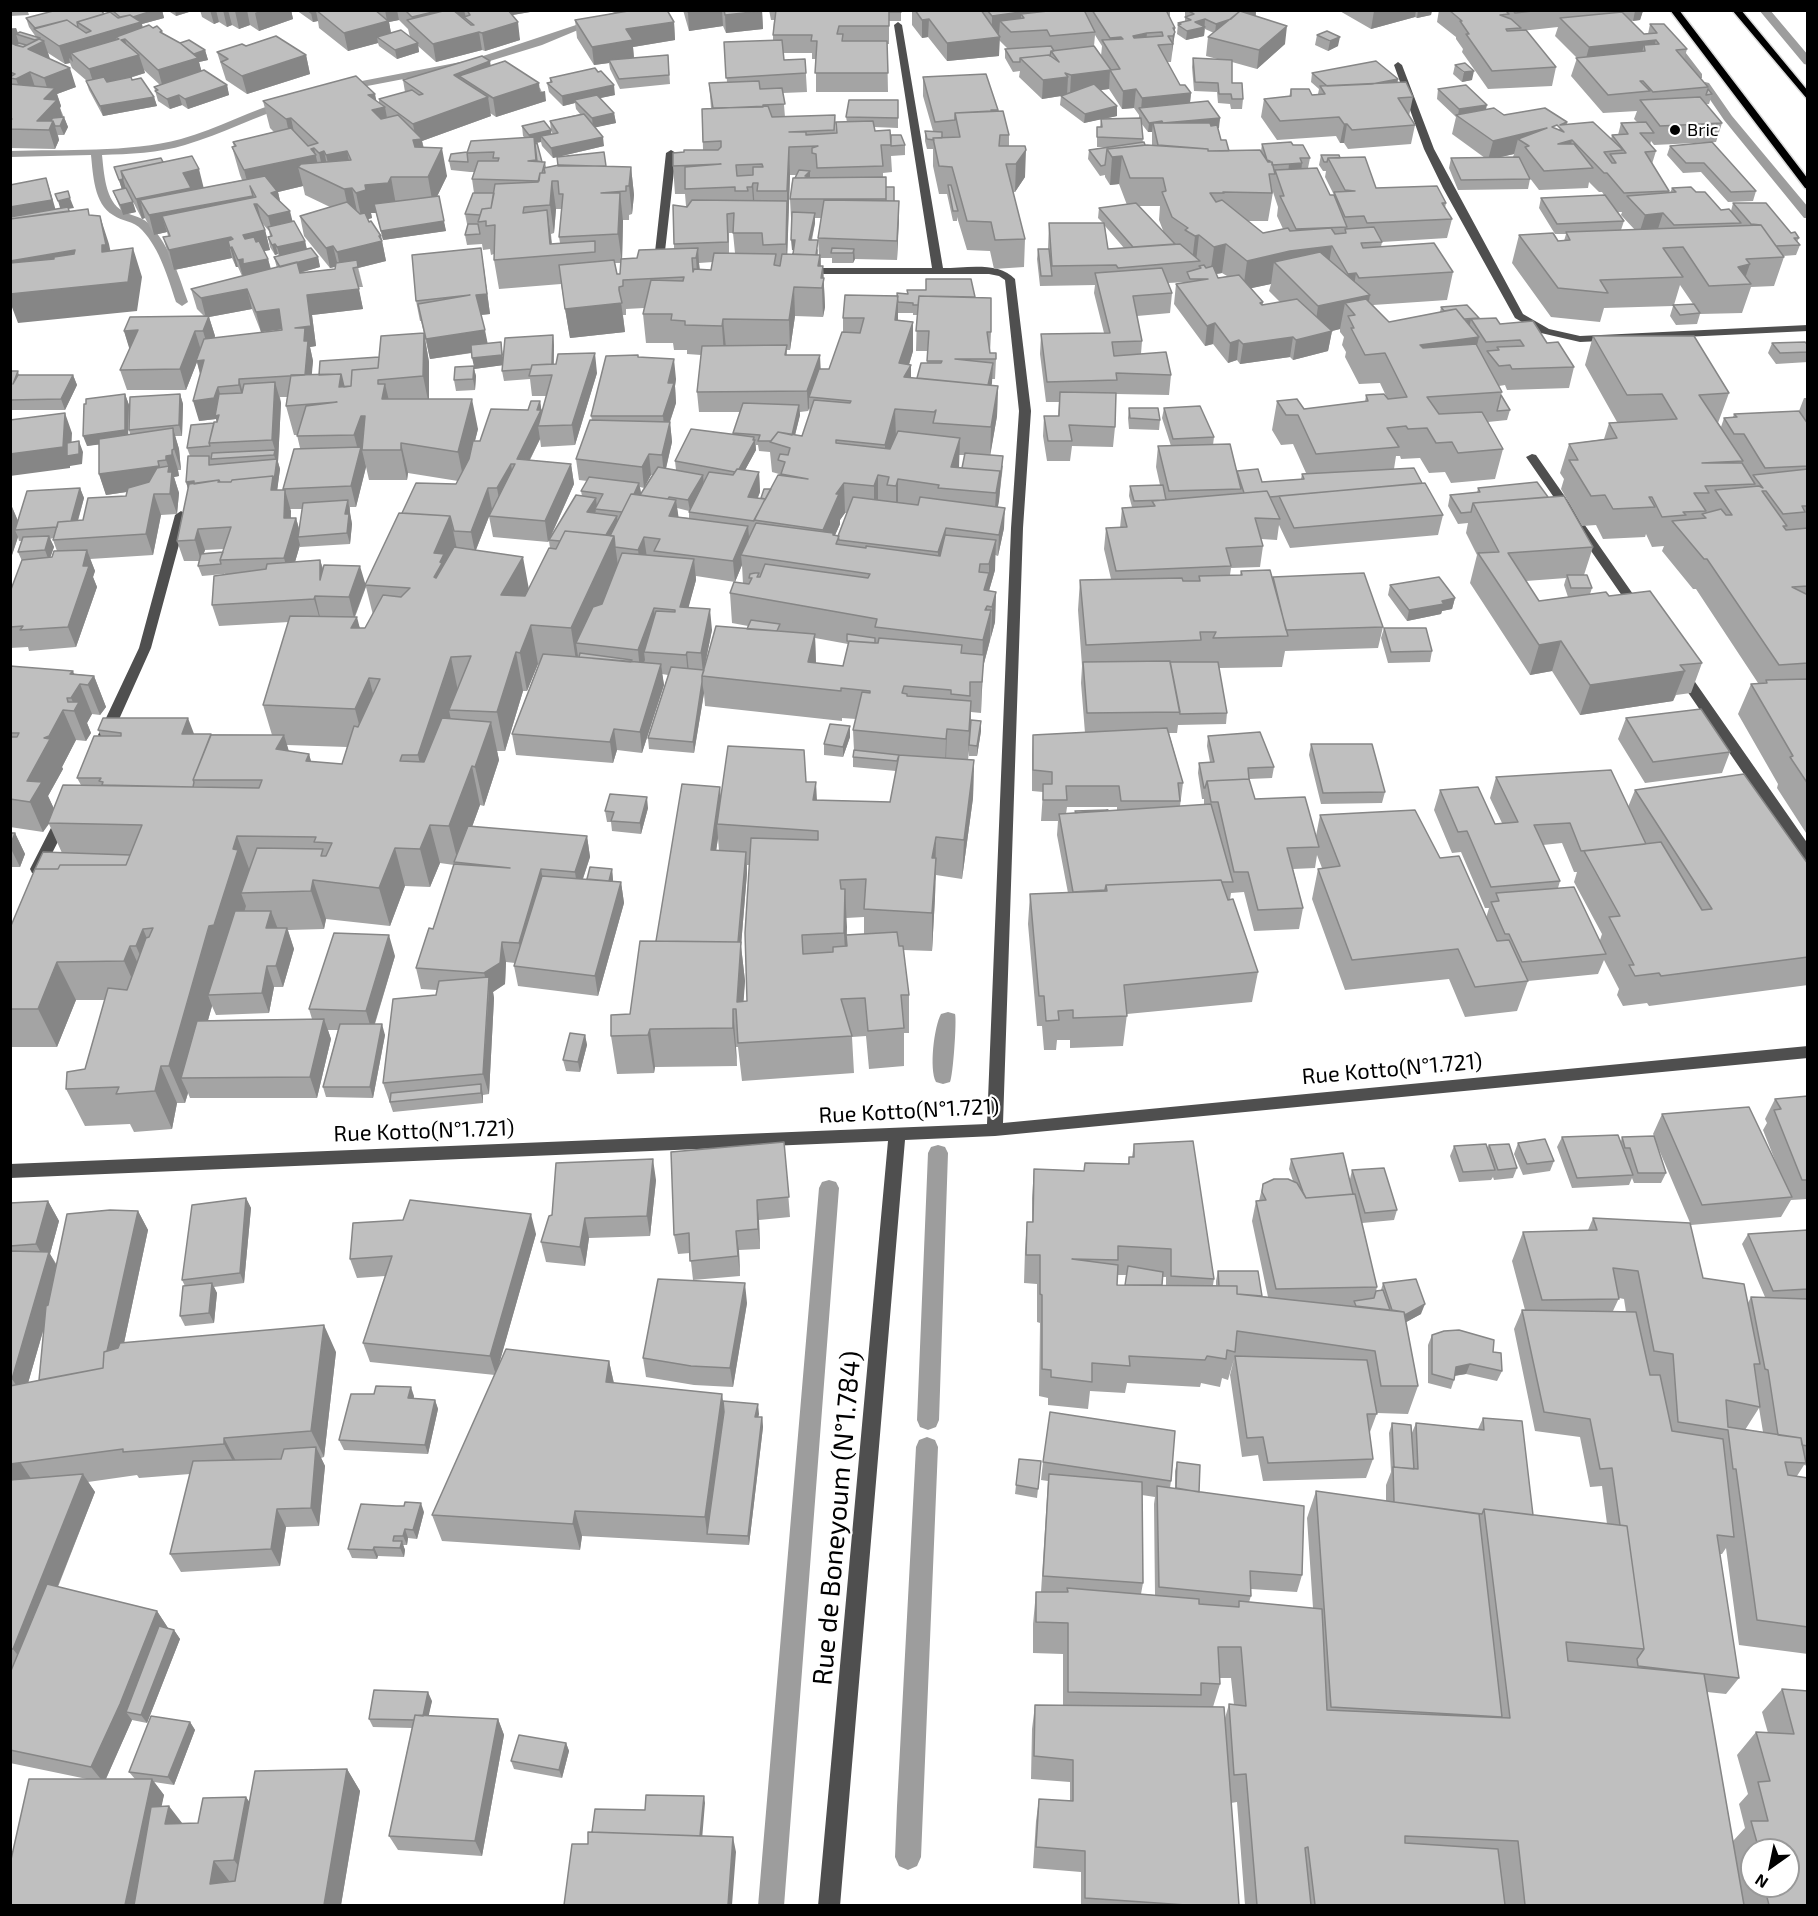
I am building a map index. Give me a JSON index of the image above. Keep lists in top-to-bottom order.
{
  "streets": {
    "street": ["Rue Kotto(N°1.721)", "Rue de Boneyoum (N°1.784)"]
  },
  "crossings": [
    ["Rue Kotto(N°1.721)", "Rue de Boneyoum (N°1.784)"]
  ],
  "places": ["Bric"],
  "north": "bottom left"
}
